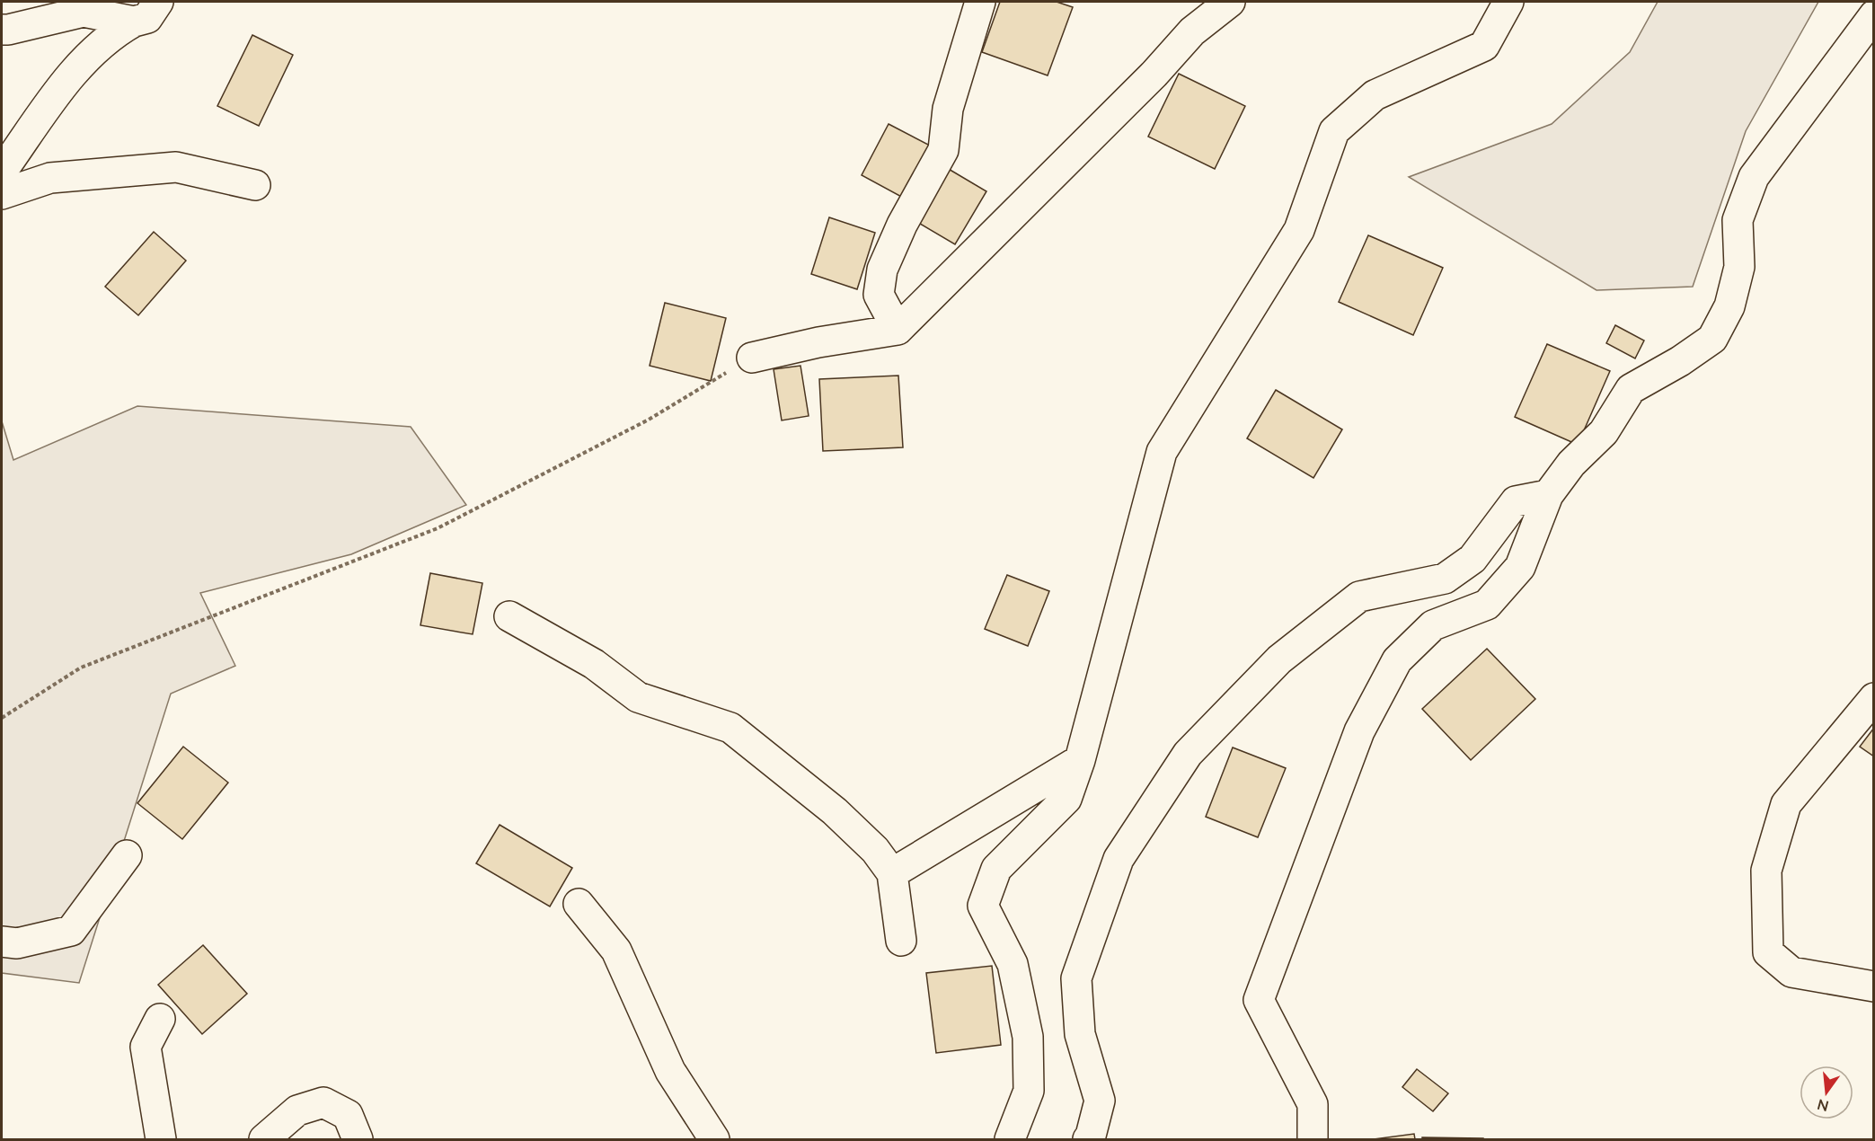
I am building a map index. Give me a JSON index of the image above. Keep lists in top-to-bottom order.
{
  "north": "bottom"
}
